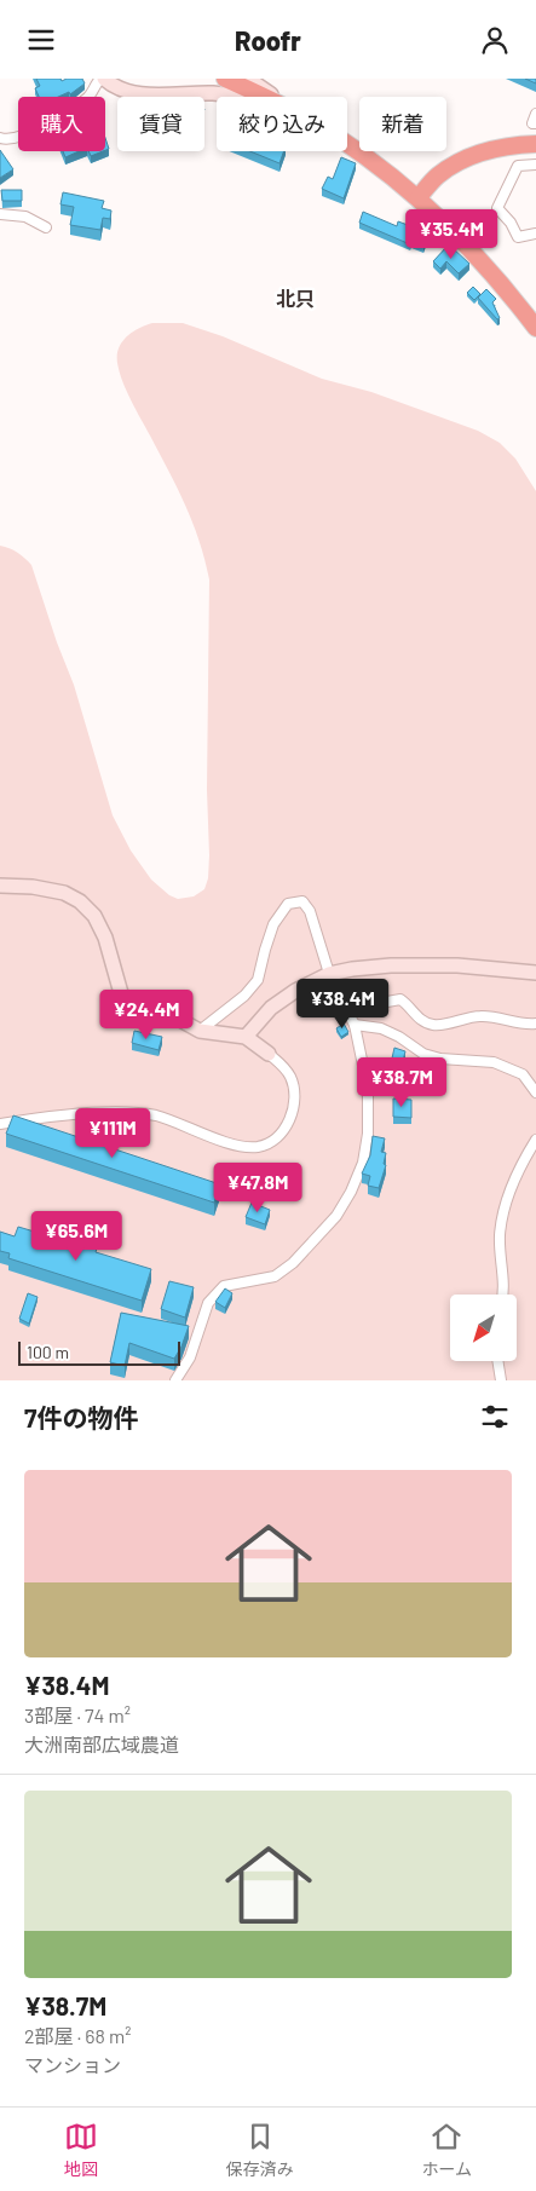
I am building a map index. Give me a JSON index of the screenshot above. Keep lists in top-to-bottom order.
{
  "districts": ["北只"],
  "scale_bar": "100 m",
  "north": "bottom left",
  "page": {
    "header": "Roofr",
    "chip": [
      "購入",
      "賃貸",
      "絞り込み",
      "新着"
    ],
    "price": [
      "¥35.4M",
      "¥38.4M",
      "¥24.4M",
      "¥38.7M",
      "¥111M",
      "¥47.8M",
      "¥65.6M"
    ],
    "scale": "100 m",
    "heading": "7件の物件",
    "list": [
      {
        "name": "¥38.4M",
        "note": "3部屋 · 74 m² · 大洲南部広域農道"
      },
      {
        "name": "¥38.7M",
        "note": "2部屋 · 68 m² · マンション"
      }
    ],
    "tabs": ["地図", "保存済み", "ホーム"]
  }
}
